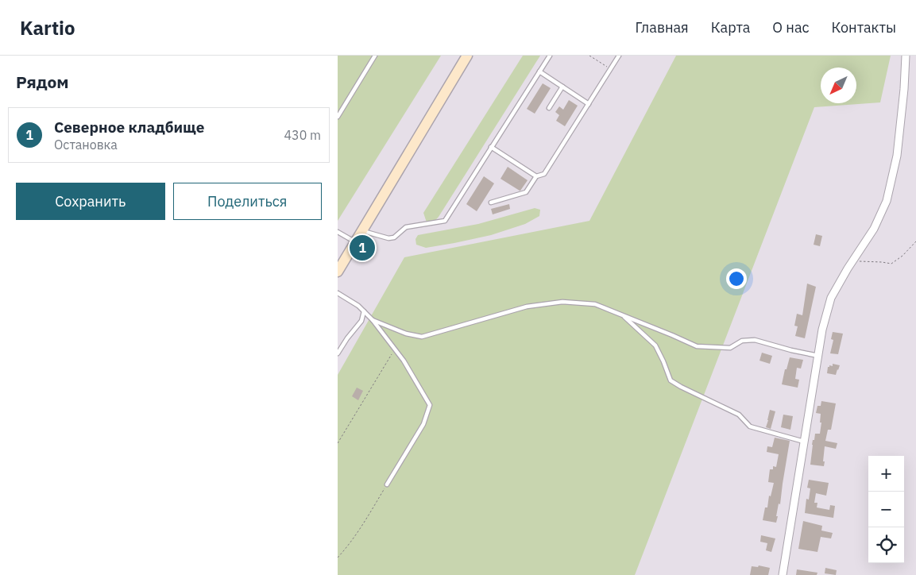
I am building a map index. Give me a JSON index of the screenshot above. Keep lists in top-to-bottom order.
{
  "north": "bottom left",
  "page": {
    "header": "Kartio",
    "nav": [
      "Главная",
      "Карта",
      "О нас",
      "Контакты"
    ],
    "heading": "Рядом",
    "list": [
      {
        "mark": "1",
        "name": "Северное кладбище",
        "note": "Остановка",
        "value": "430 m"
      }
    ],
    "buttons": ["Сохранить", "Поделиться"],
    "pins": "1",
    "map_buttons": ["+", "−"]
  }
}
